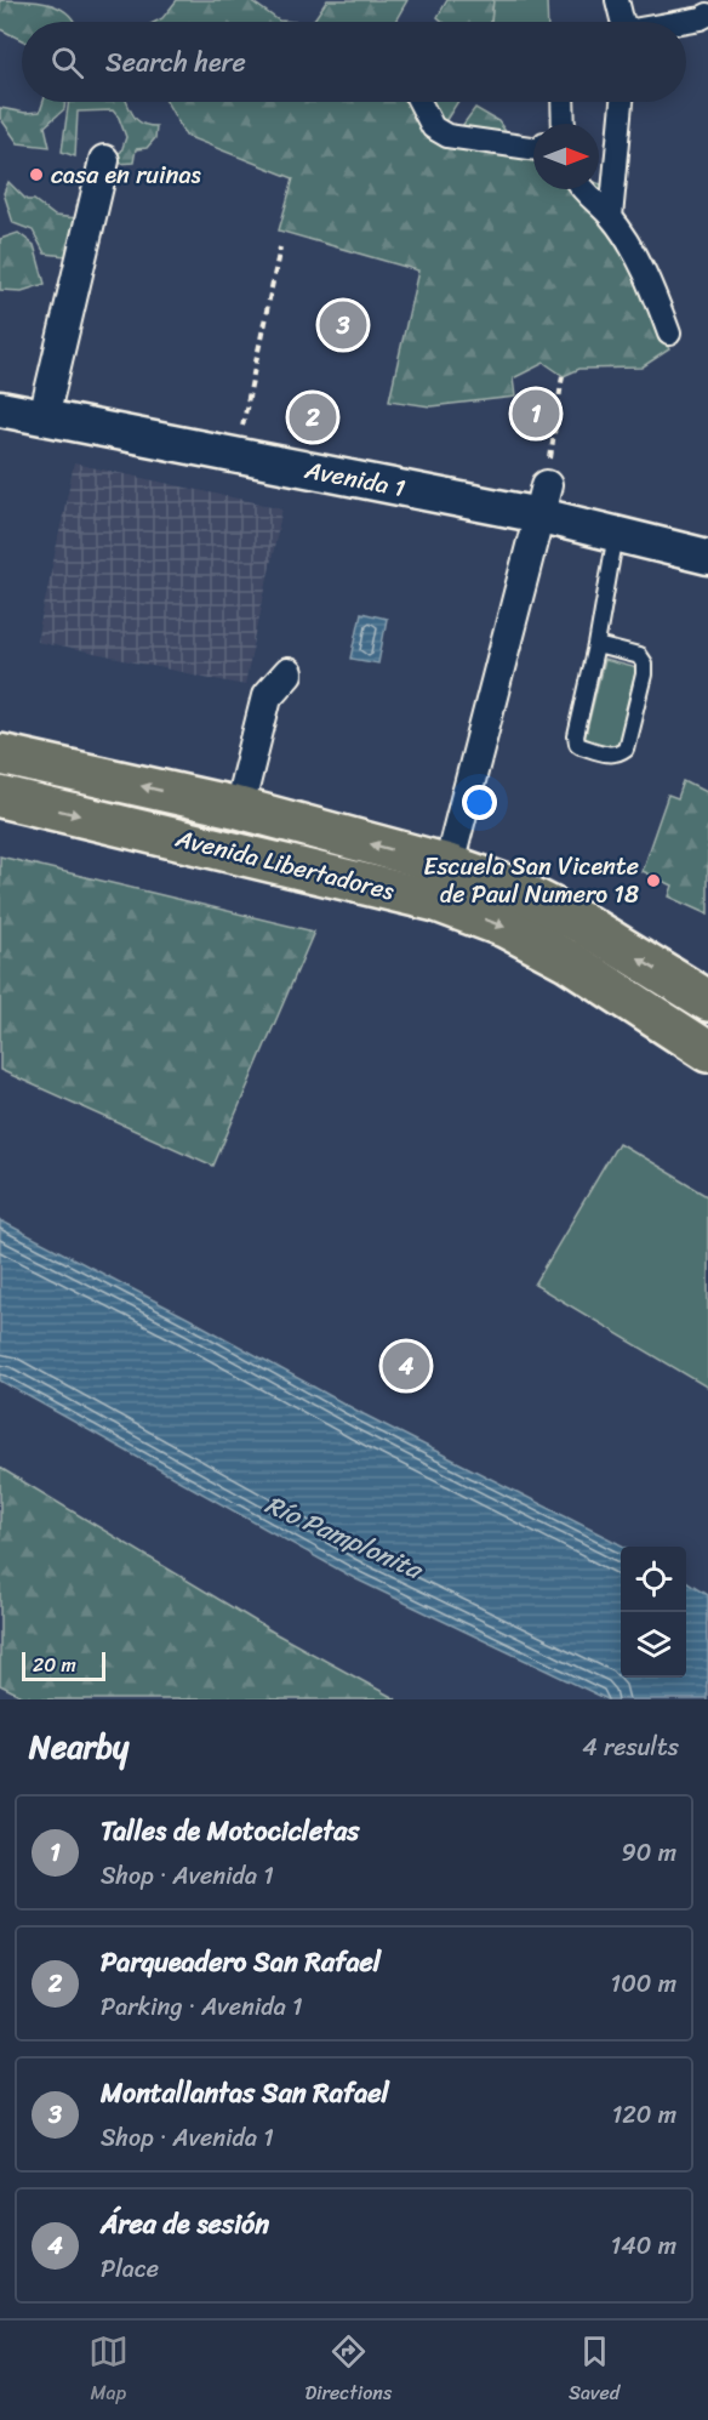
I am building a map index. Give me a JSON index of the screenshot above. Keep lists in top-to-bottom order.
{
  "streets": {
    "main road": ["Avenida Libertadores"],
    "street": ["Avenida 1"]
  },
  "water": ["Río Pamplonita"],
  "places": ["casa en ruinas", "Escuela San Vicente de Paul Numero 18"],
  "scale_bar": "20 m",
  "north": "right",
  "page": {
    "search": "Search here",
    "pins": [
      "3",
      "1",
      "2",
      "4"
    ],
    "scale": "20 m",
    "heading": ["Nearby", "4 results"],
    "list": [
      {
        "mark": "1",
        "name": "Talles de Motocicletas",
        "note": "Shop · Avenida 1",
        "value": "90 m"
      },
      {
        "mark": "2",
        "name": "Parqueadero San Rafael",
        "note": "Parking · Avenida 1",
        "value": "100 m"
      },
      {
        "mark": "3",
        "name": "Montallantas San Rafael",
        "note": "Shop · Avenida 1",
        "value": "120 m"
      },
      {
        "mark": "4",
        "name": "Área de sesión",
        "note": "Place",
        "value": "140 m"
      }
    ],
    "nav": ["Map", "Directions", "Saved"]
  }
}
